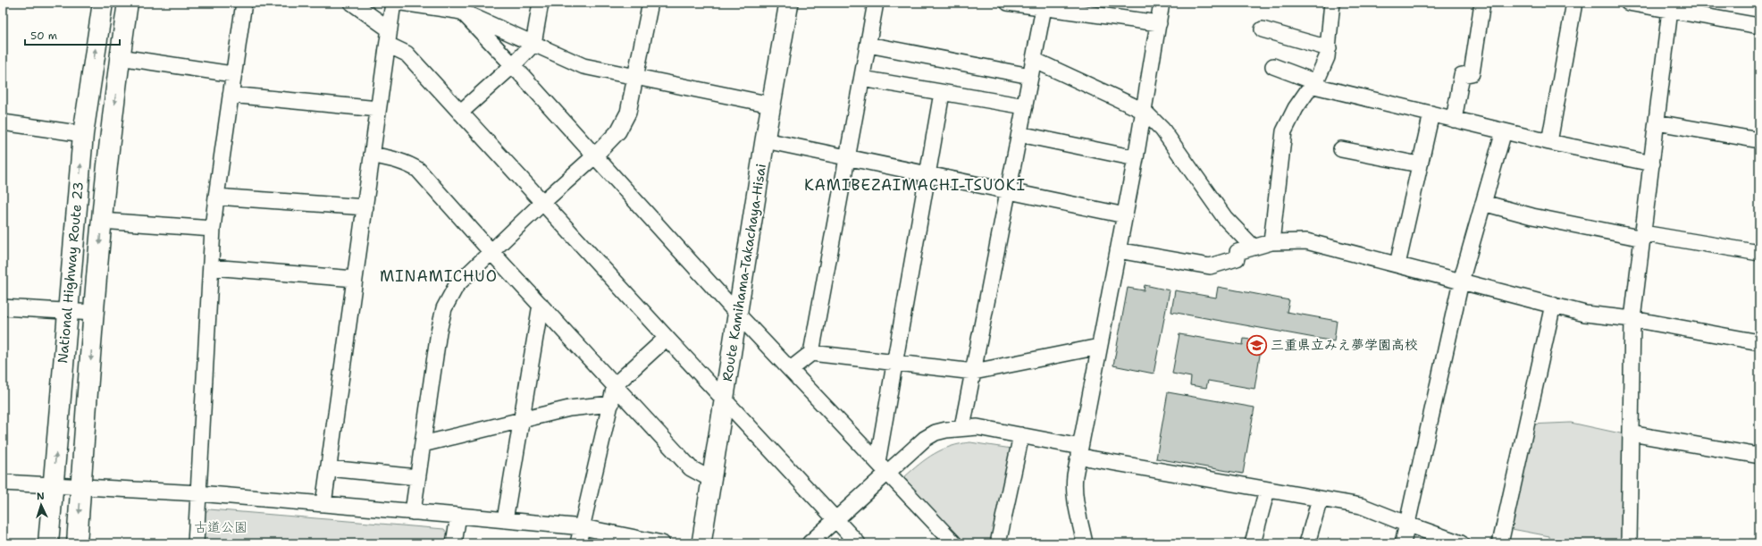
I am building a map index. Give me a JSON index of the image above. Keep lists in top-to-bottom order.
{
  "streets": {
    "highway": ["National Highway Route 23"],
    "main road": ["Route Kamihama-Takachaya-Hisai"]
  },
  "districts": ["KAMIBEZAIMACHI-TSUOKI", "MINAMICHUO"],
  "parks": ["古道公園"],
  "places": {
    "school or university": ["三重県立みえ夢学園高校"]
  },
  "scale_bar": "50 m",
  "north": "top"
}
